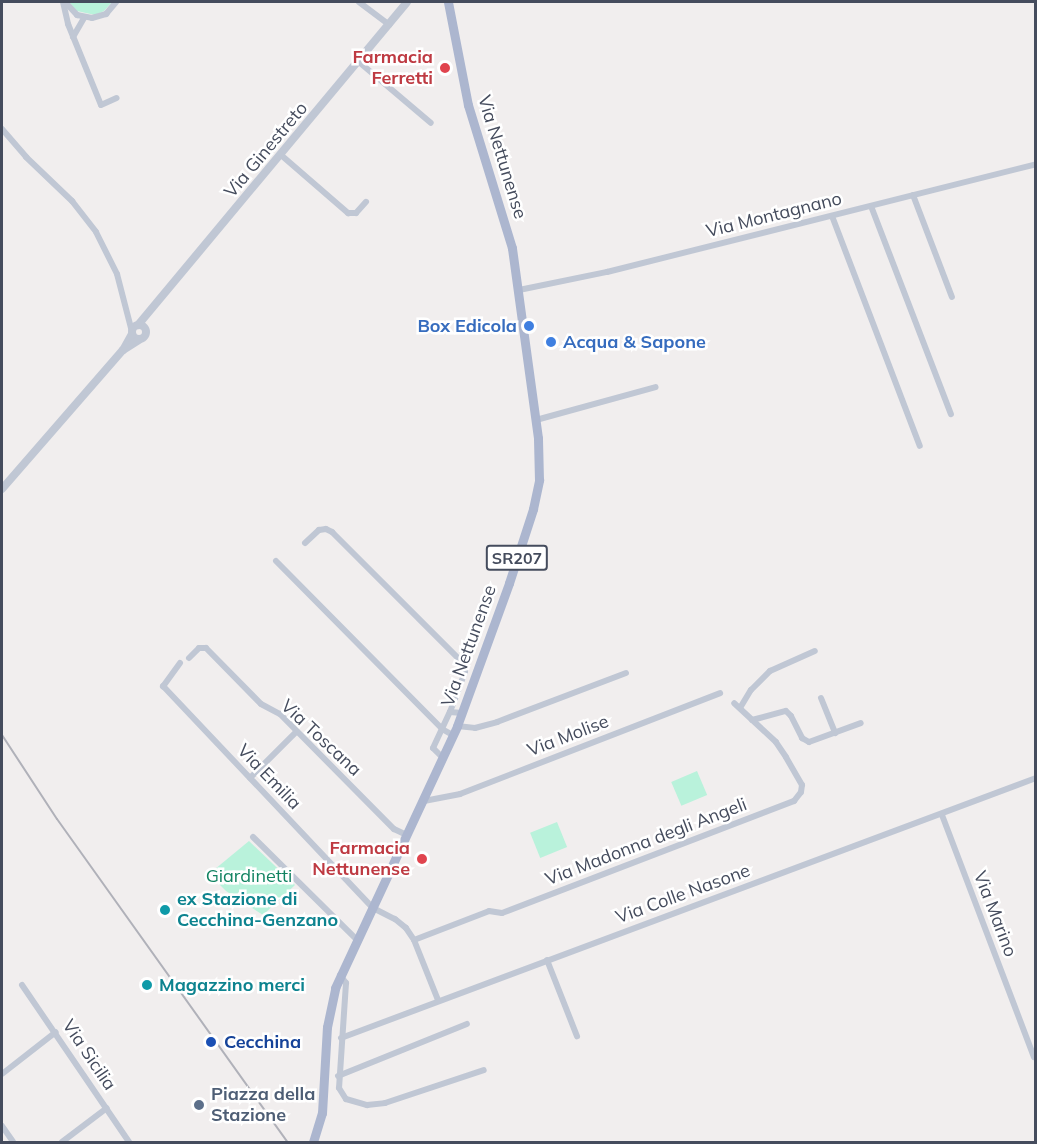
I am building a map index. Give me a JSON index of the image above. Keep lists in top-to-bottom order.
{
  "streets": {
    "main road": ["Via Nettunense", "SR207"],
    "street": [
      "Via Ginestreto",
      "Via Montagnano",
      "Via Molise",
      "Via Toscana",
      "Via Emilia",
      "Via Madonna degli Angeli",
      "Via Colle Nasone",
      "Via Marino",
      "Via Sicilia"
    ]
  },
  "crossings": [
    ["Via Nettunense", "Via Montagnano"],
    ["Via Nettunense", "Via Molise"],
    ["Via Nettunense", "Via Toscana"],
    ["Via Nettunense", "Via Emilia"],
    ["Via Colle Nasone", "Via Marino"]
  ],
  "parks": ["Giardinetti"],
  "places": [
    "Farmacia Ferretti",
    "Box Edicola",
    "Acqua & Sapone",
    "Farmacia Nettunense",
    "ex Stazione di Cecchina-Genzano",
    "Magazzino merci",
    "Cecchina",
    "Piazza della Stazione"
  ]
}
